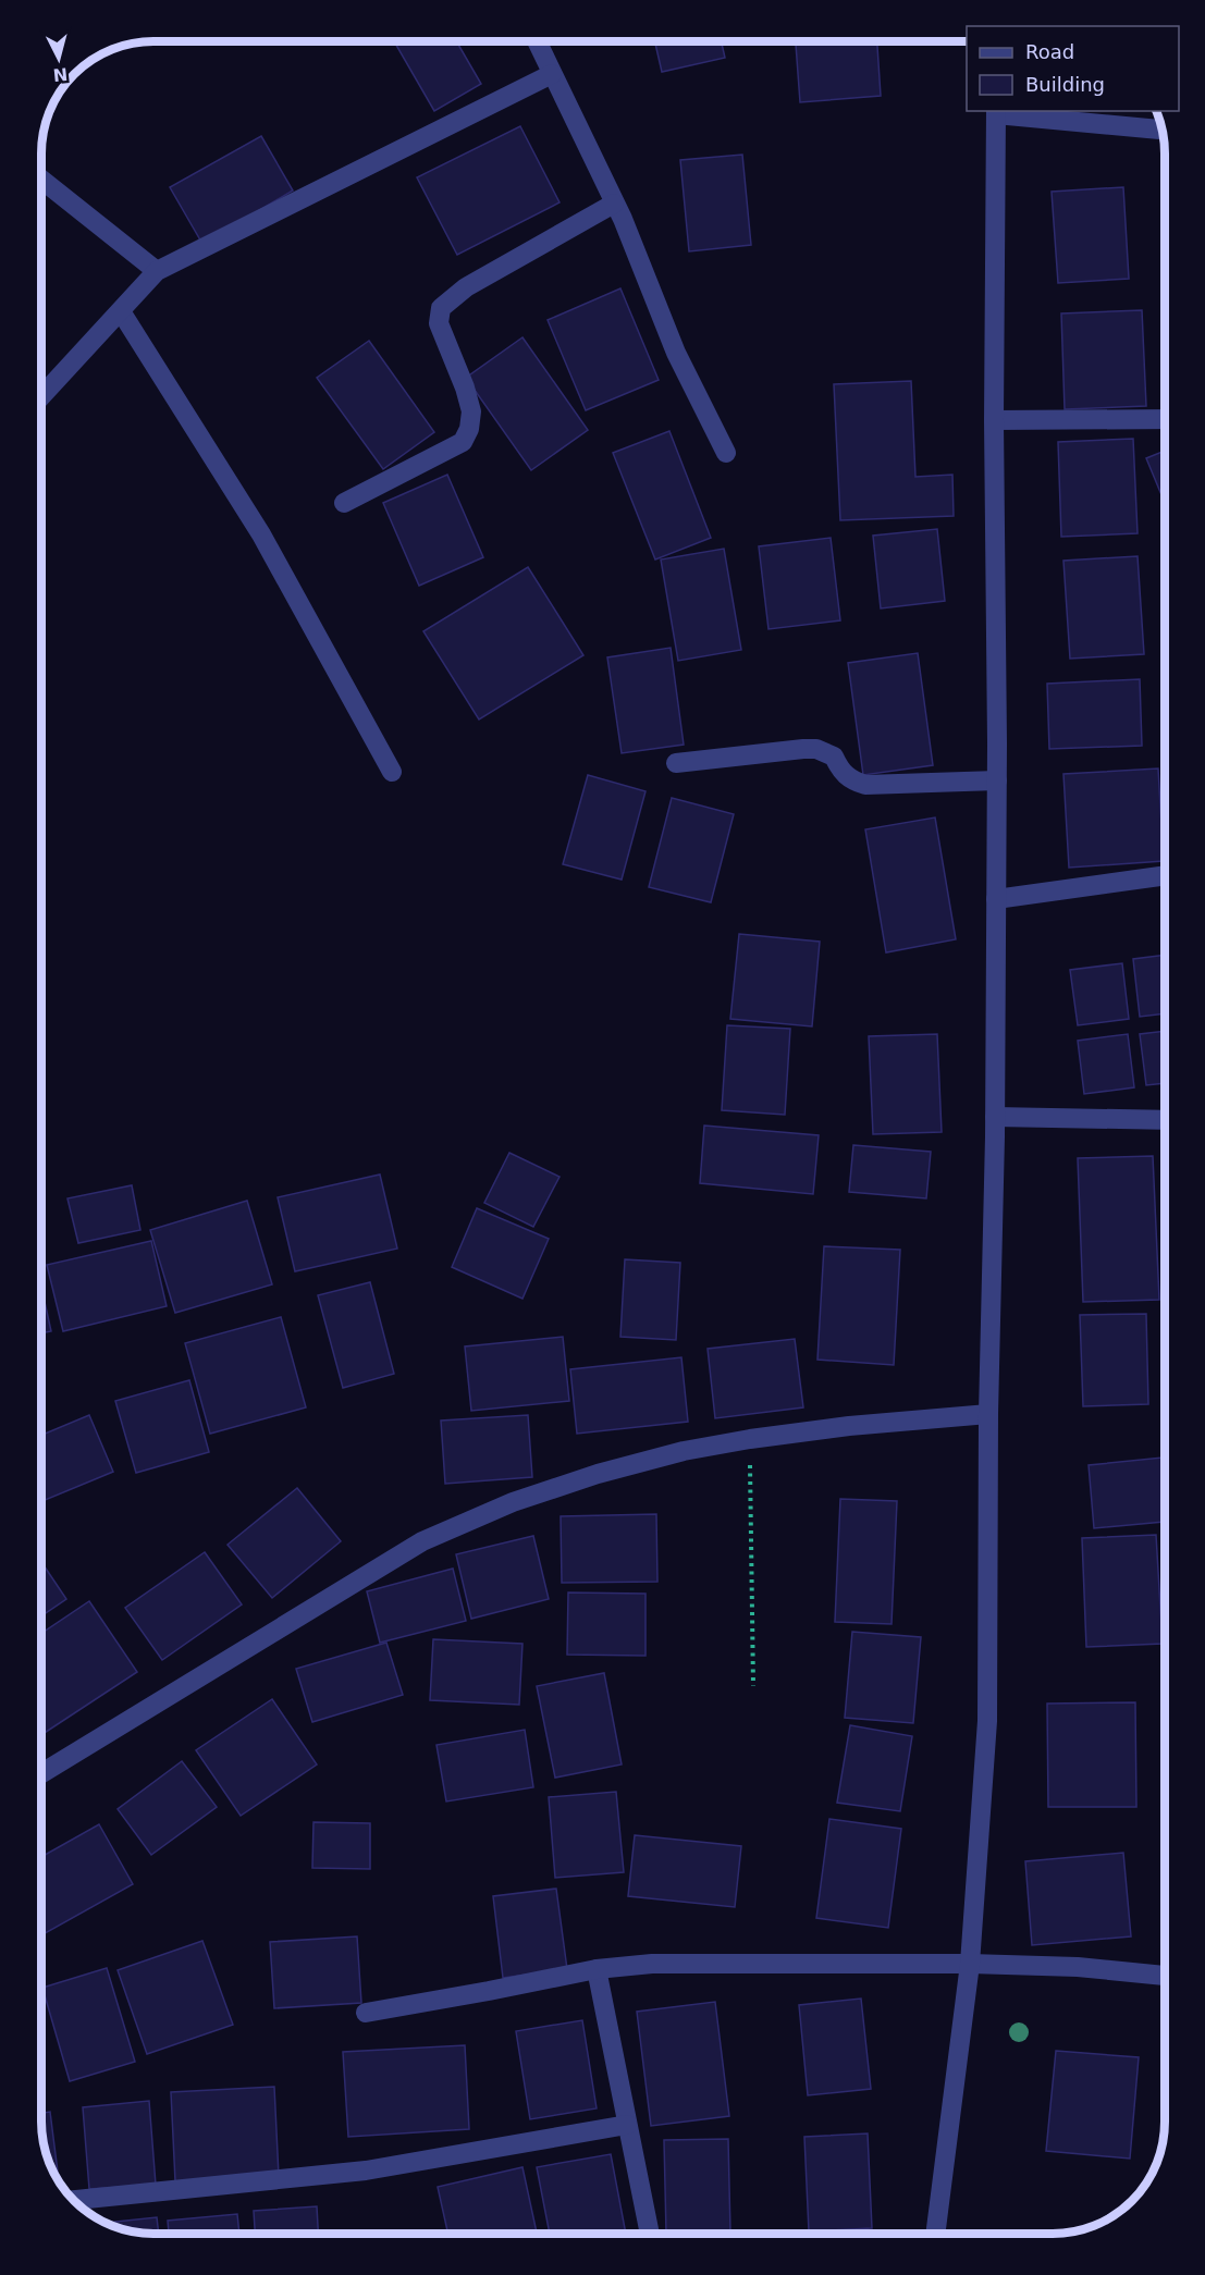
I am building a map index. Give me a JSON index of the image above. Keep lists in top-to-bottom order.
{
  "legend": ["Road", "Building"],
  "north": "bottom"
}
